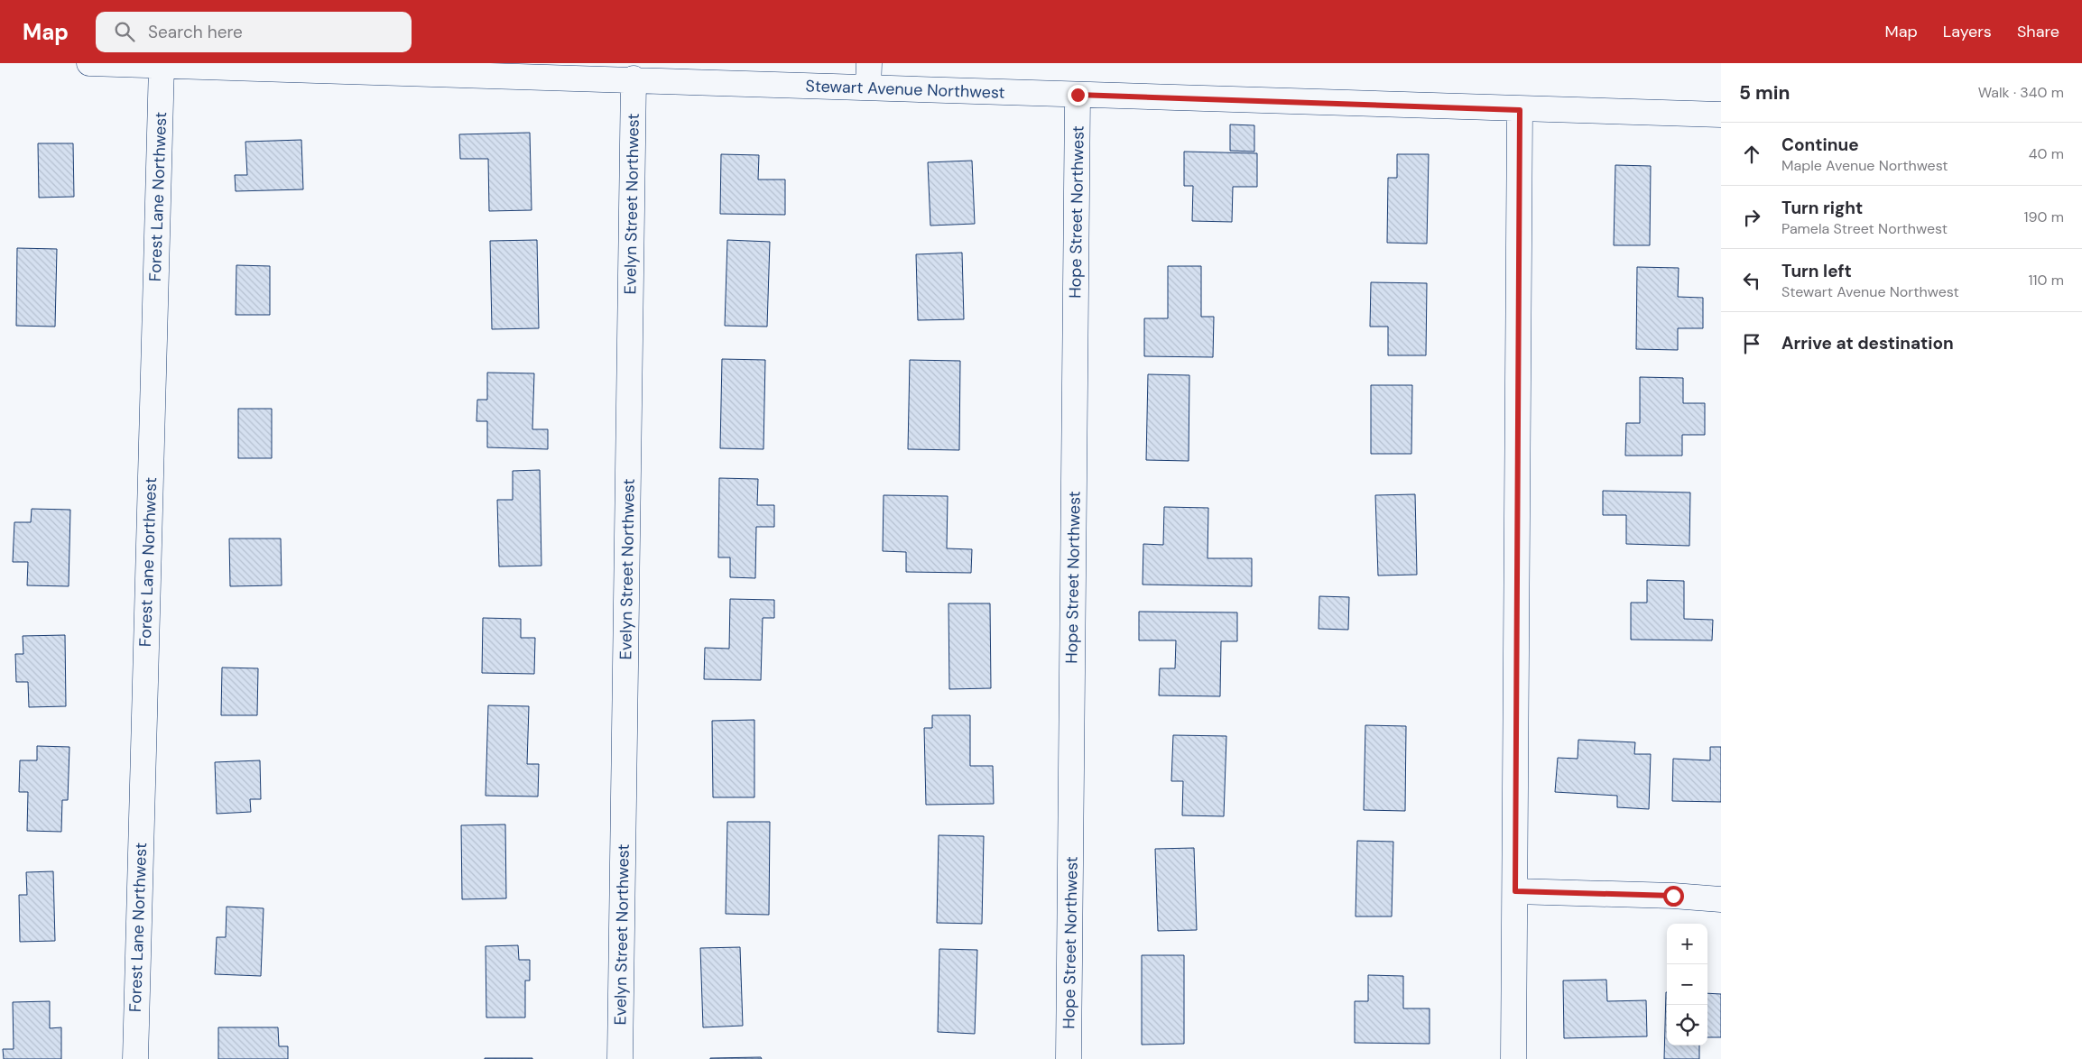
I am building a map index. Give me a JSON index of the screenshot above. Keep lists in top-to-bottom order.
{
  "streets": {
    "street": [
      "Stewart Avenue Northwest",
      "Forest Lane Northwest",
      "Evelyn Street Northwest",
      "Hope Street Northwest"
    ]
  },
  "crossings": [
    ["Stewart Avenue Northwest", "Forest Lane Northwest"],
    ["Stewart Avenue Northwest", "Evelyn Street Northwest"],
    ["Stewart Avenue Northwest", "Hope Street Northwest"]
  ],
  "page": {
    "header": "Map",
    "search": "Search here",
    "nav": ["Map", "Layers", "Share"],
    "heading": ["5 min", "Walk · 340 m"],
    "list": [
      ["Continue", "Maple Avenue Northwest", "40 m"],
      ["Turn right", "Pamela Street Northwest", "190 m"],
      ["Turn left", "Stewart Avenue Northwest", "110 m"],
      "Arrive at destination"
    ],
    "map_buttons": ["+", "−"]
  }
}
